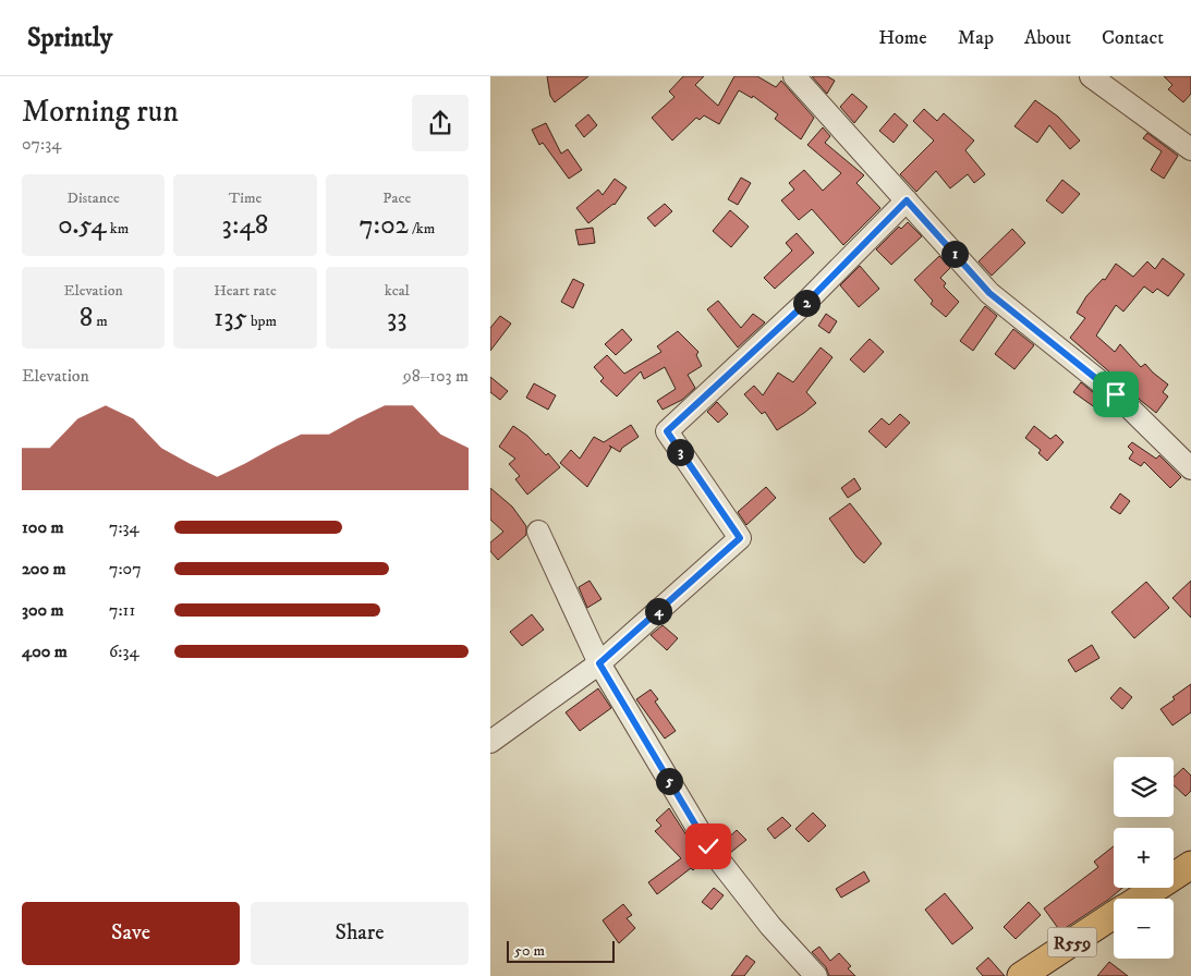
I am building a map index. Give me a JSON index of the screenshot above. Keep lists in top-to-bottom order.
{
  "streets": {
    "main road": ["R559"]
  },
  "scale_bar": "50 m",
  "page": {
    "header": "Sprintly",
    "nav": [
      "Home",
      "Map",
      "About",
      "Contact"
    ],
    "heading": ["Morning run", "07:34"],
    "stats": [
      ["Distance", "0.54 km"],
      ["Time", "3:48"],
      ["Pace", "7:02 /km"],
      ["Elevation", "8 m"],
      ["Heart rate", "135 bpm"],
      ["kcal", "33"]
    ],
    "pins": [
      "1",
      "2",
      "3",
      "4",
      "5"
    ],
    "chart": ["Elevation", "98–103 m"],
    "list": [
      {
        "name": "100 m",
        "note": "7:34"
      },
      {
        "name": "200 m",
        "note": "7:07"
      },
      {
        "name": "300 m",
        "note": "7:11"
      },
      {
        "name": "400 m",
        "note": "6:34"
      }
    ],
    "map_buttons": ["+", "−"],
    "buttons": ["Save", "Share"],
    "scale": "50 m"
  }
}
